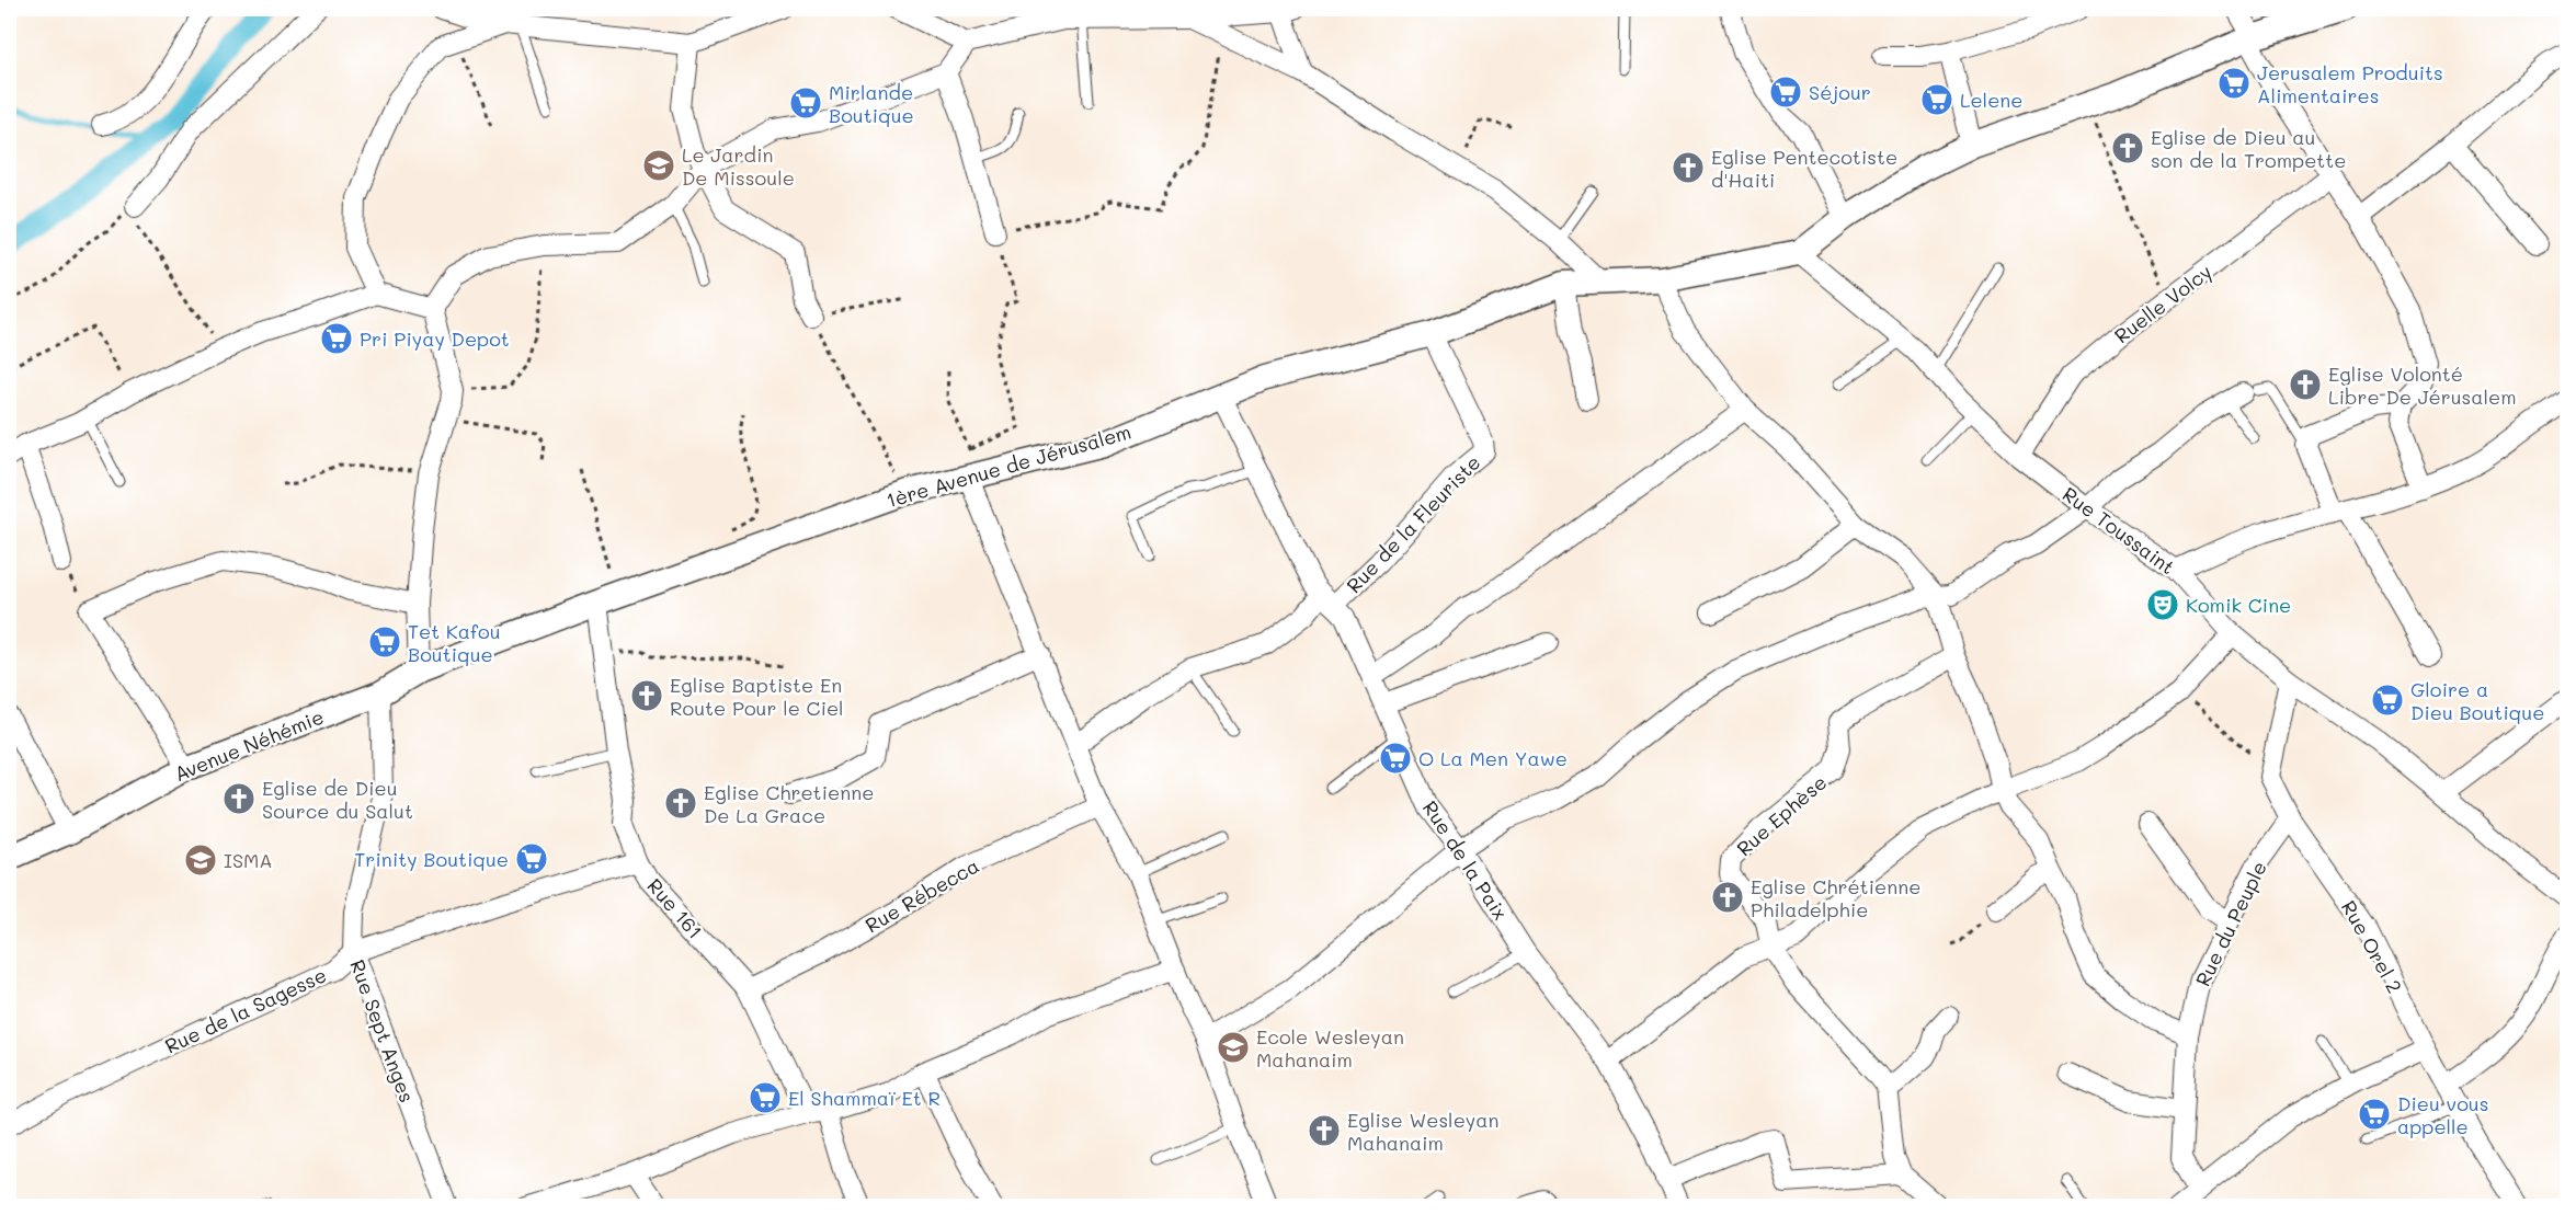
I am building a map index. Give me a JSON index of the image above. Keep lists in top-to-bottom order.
{
  "streets": {
    "street": [
      "Ruelle Volcy",
      "1ère Avenue de Jérusalem",
      "Rue de la Fleuriste",
      "Rue Toussaint",
      "Avenue Néhémie",
      "Rue Ephèse",
      "Rue de la Paix",
      "Rue Rébecca",
      "Rue 161",
      "Rue du Peuple",
      "Rue Orel 2",
      "Rue de la Sagesse",
      "Rue Sept Anges"
    ]
  },
  "crossings": [
    ["Ruelle Volcy", "Rue Toussaint"],
    ["1ère Avenue de Jérusalem", "Rue de la Fleuriste"],
    ["1ère Avenue de Jérusalem", "Rue Toussaint"],
    ["1ère Avenue de Jérusalem", "Avenue Néhémie"],
    ["1ère Avenue de Jérusalem", "Rue de la Paix"],
    ["1ère Avenue de Jérusalem", "Rue 161"],
    ["Rue de la Fleuriste", "Rue de la Paix"],
    ["Rue Toussaint", "Rue Orel 2"],
    ["Avenue Néhémie", "Rue Sept Anges"],
    ["Rue Rébecca", "Rue 161"],
    ["Rue 161", "Rue de la Sagesse"],
    ["Rue du Peuple", "Rue Orel 2"],
    ["Rue de la Sagesse", "Rue Sept Anges"]
  ],
  "places": {
    "supermarket": [
      "Jerusalem Produits Alimentaires",
      "Séjour",
      "Lelene",
      "Mirlande Boutique",
      "Pri Piyay Depot",
      "Tet Kafou Boutique",
      "Gloire a Dieu Boutique",
      "O La Men Yawe",
      "Trinity Boutique",
      "El Shammaï Et R",
      "Dieu vous appelle"
    ],
    "church": [
      "Eglise de Dieu au son de la Trompette",
      "Eglise Pentecotiste d'Haiti",
      "Eglise Volonté Libre De Jérusalem",
      "Eglise Baptiste En Route Pour le Ciel",
      "Eglise de Dieu Source du Salut",
      "Eglise Chretienne De La Grace",
      "Eglise Chrétienne Philadelphie",
      "Eglise Wesleyan Mahanaim"
    ],
    "school or university": ["Le Jardin De Missoule", "ISMA", "Ecole Wesleyan Mahanaim"],
    "theatre": ["Komik Cine"]
  }
}
